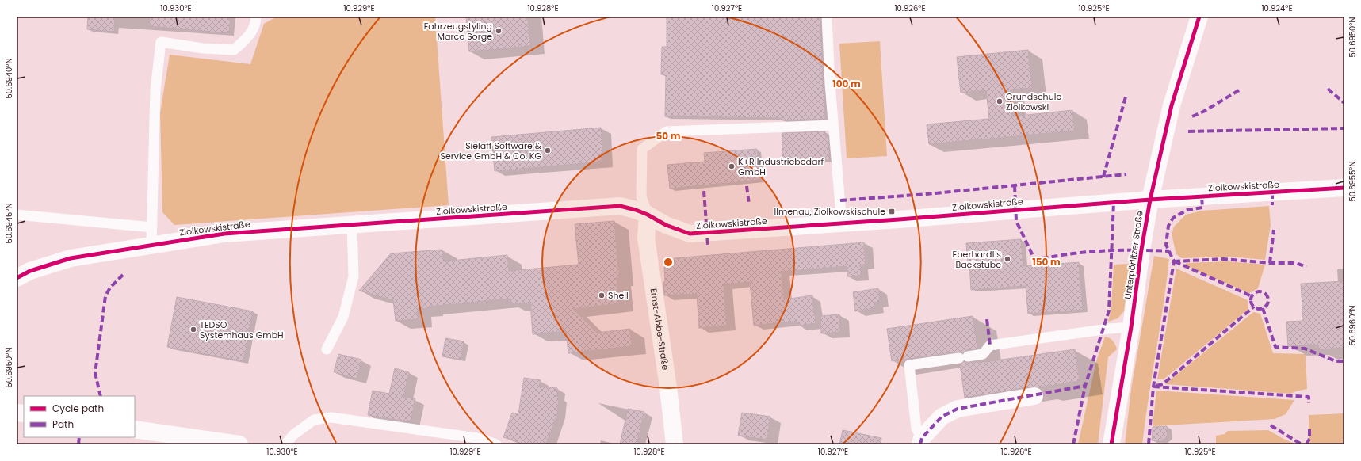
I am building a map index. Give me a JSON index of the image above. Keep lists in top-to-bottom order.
{
  "streets": {
    "street": ["Ziolkowskistraße", "Unterpörlitzer Straße", "Ernst-Abbe-Straße"]
  },
  "crossings": [
    ["Ziolkowskistraße", "Unterpörlitzer Straße"],
    ["Ziolkowskistraße", "Ernst-Abbe-Straße"]
  ],
  "places": {
    "other": [
      "Fahrzeugstyling Marco Sorge",
      "Grundschule Ziolkowski",
      "Sielaff Software & Service GmbH & Co. KG",
      "K+R Industriebedarf GmbH",
      "Eberhardt's Backstube",
      "Shell",
      "TEDSO Systemhaus GmbH"
    ],
    "transit": ["Ilmenau, Ziolkowskischule"]
  },
  "legend": ["Cycle path", "Path"],
  "coordinates": [
    "10.930°E",
    "10.929°E",
    "10.928°E",
    "10.927°E",
    "10.926°E",
    "10.925°E",
    "10.924°E",
    "50.6950°N",
    "50.6940°N",
    "50.6955°N",
    "50.6945°N",
    "50.6960°N"
  ],
  "rings": ["100 m", "50 m", "150 m"]
}
